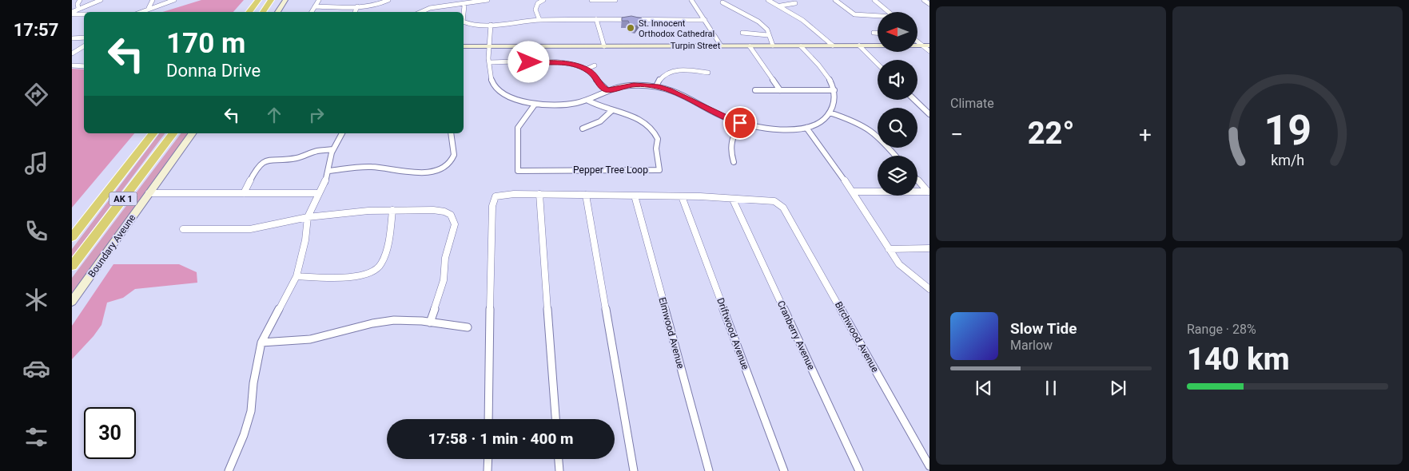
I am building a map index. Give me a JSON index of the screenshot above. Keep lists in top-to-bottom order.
{
  "streets": {
    "highway": ["AK 1"],
    "street": [
      "Turpin Street",
      "Pepper Tree Loop",
      "Boundary Aveune",
      "Elmwood Avenue",
      "Driftwood Avenue",
      "Cranberry Avenue",
      "Birchwood Avenue"
    ]
  },
  "crossings": [
    ["Cranberry Avenue", "Birchwood Avenue"]
  ],
  "places": ["St. Innocent Orthodox Cathedral"],
  "north": "left",
  "page": {
    "tabs": "17:57",
    "tile": [
      "Climate",
      ["Range · 28%", "140 km"]
    ],
    "turn": ["170 m", "Donna Drive"],
    "heat": ["−", "22°", "+"],
    "song": ["Slow Tide", "Marlow"],
    "limit": "30",
    "trip": "17:58 · 1 min · 400 m",
    "gauge": ["19", "km/h"]
  }
}
